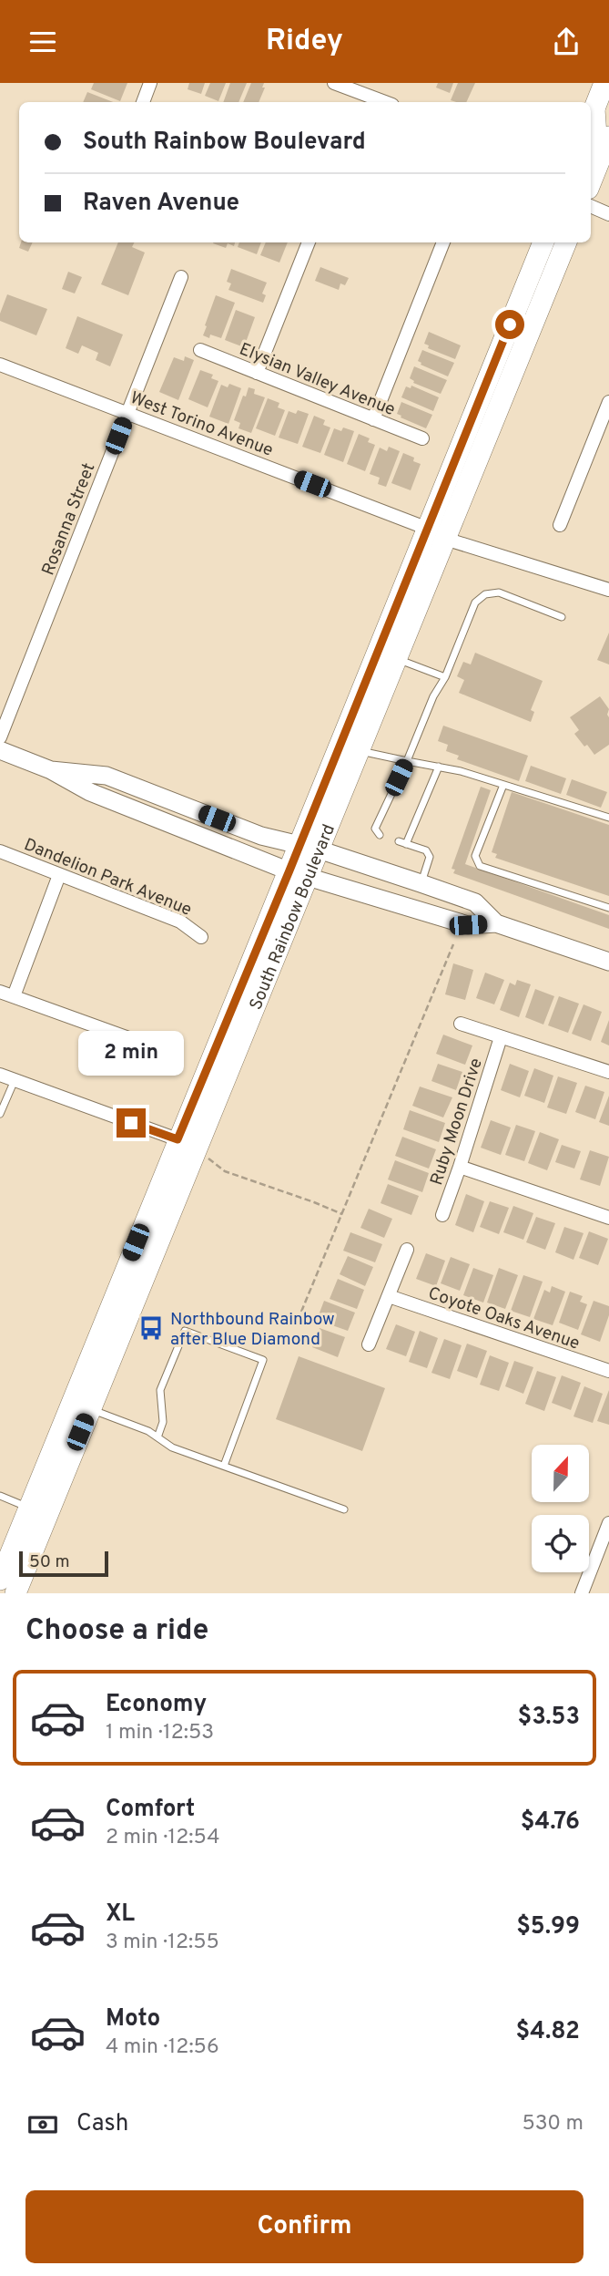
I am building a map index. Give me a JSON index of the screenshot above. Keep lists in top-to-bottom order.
{
  "streets": {
    "main road": ["South Rainbow Boulevard"],
    "street": [
      "Elysian Valley Avenue",
      "West Torino Avenue",
      "Rosanna Street",
      "Dandelion Park Avenue",
      "Ruby Moon Drive",
      "Coyote Oaks Avenue"
    ]
  },
  "crossings": [
    ["West Torino Avenue", "Rosanna Street"],
    ["West Torino Avenue", "South Rainbow Boulevard"]
  ],
  "places": {
    "bus stop": ["Northbound Rainbow after Blue Diamond"]
  },
  "scale_bar": "50 m",
  "north": "top",
  "page": {
    "header": "Ridey",
    "banner": ["South Rainbow Boulevard", "Raven Avenue"],
    "bubble": "2 min",
    "scale": "50 m",
    "heading": "Choose a ride",
    "list": [
      {
        "name": "Economy",
        "note": "1 min · 12:53",
        "value": "$3.53"
      },
      {
        "name": "Comfort",
        "note": "2 min · 12:54",
        "value": "$4.76"
      },
      {
        "name": "XL",
        "note": "3 min · 12:55",
        "value": "$5.99"
      },
      {
        "name": "Moto",
        "note": "4 min · 12:56",
        "value": "$4.82"
      }
    ],
    "pay": ["Cash", "530 m"],
    "buttons": "Confirm"
  }
}
